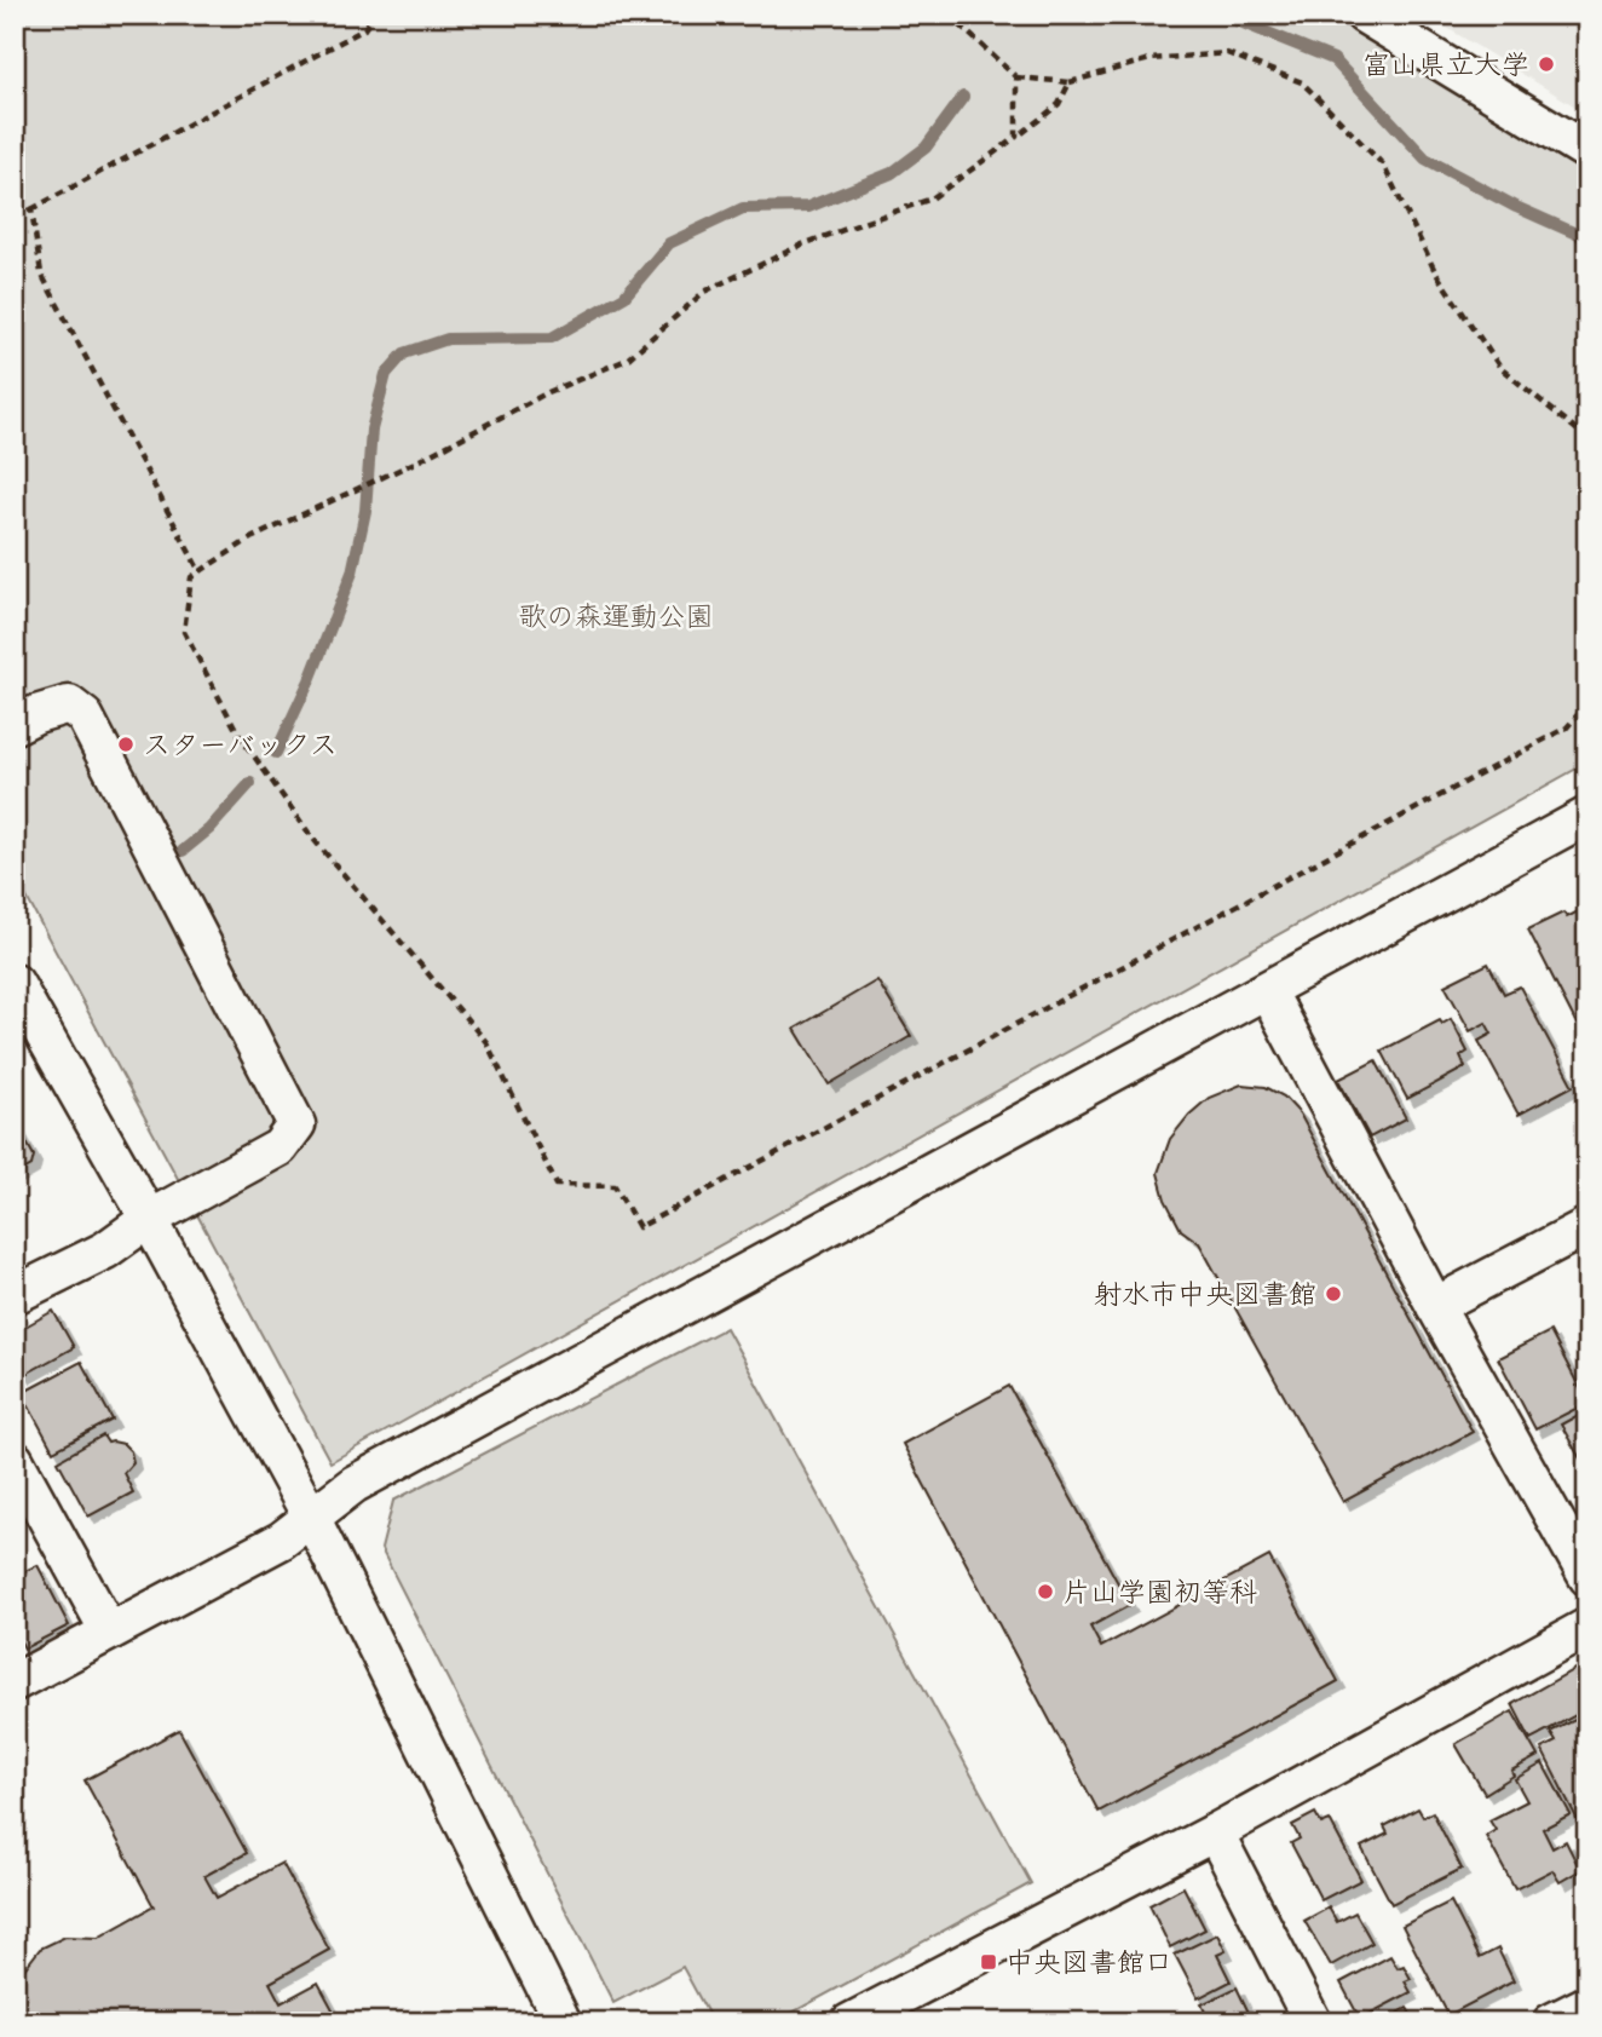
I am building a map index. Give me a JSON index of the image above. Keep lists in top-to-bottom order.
{
  "parks": ["歌の森運動公園"],
  "places": {
    "other": [
      "富山県立大学",
      "スターバックス",
      "射水市中央図書館",
      "片山学園初等科"
    ],
    "transit": ["中央図書館口"]
  }
}
